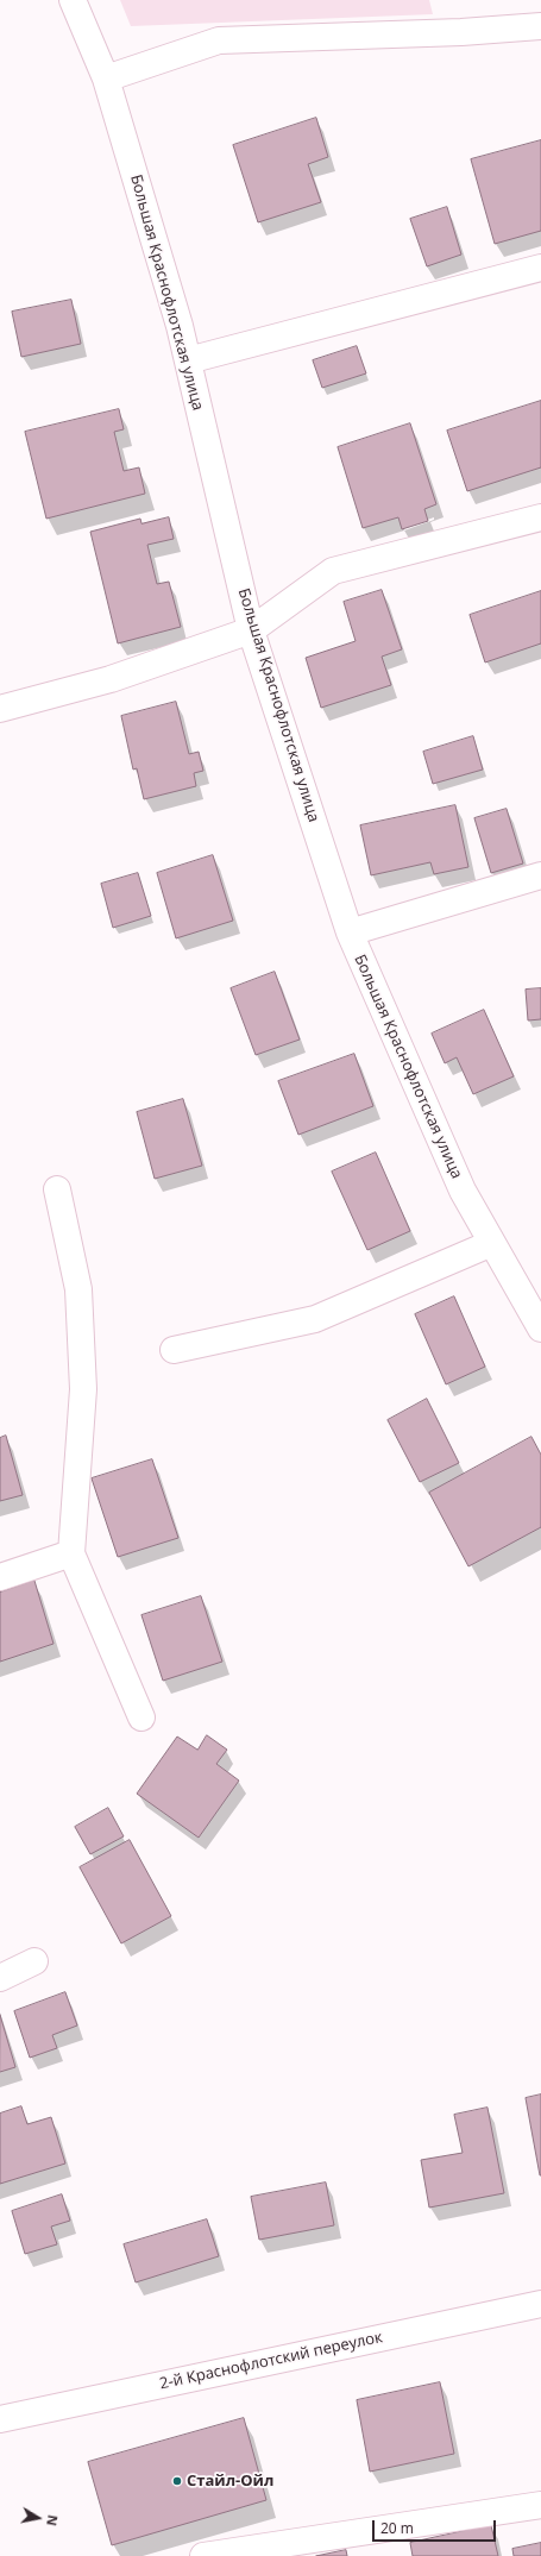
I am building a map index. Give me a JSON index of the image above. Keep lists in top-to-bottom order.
{
  "streets": {
    "street": ["Большая Краснофлотская улица", "2-й Краснофлотский переулок"]
  },
  "places": ["Стайл-Ойл"],
  "scale_bar": "20 m",
  "north": "right"
}
